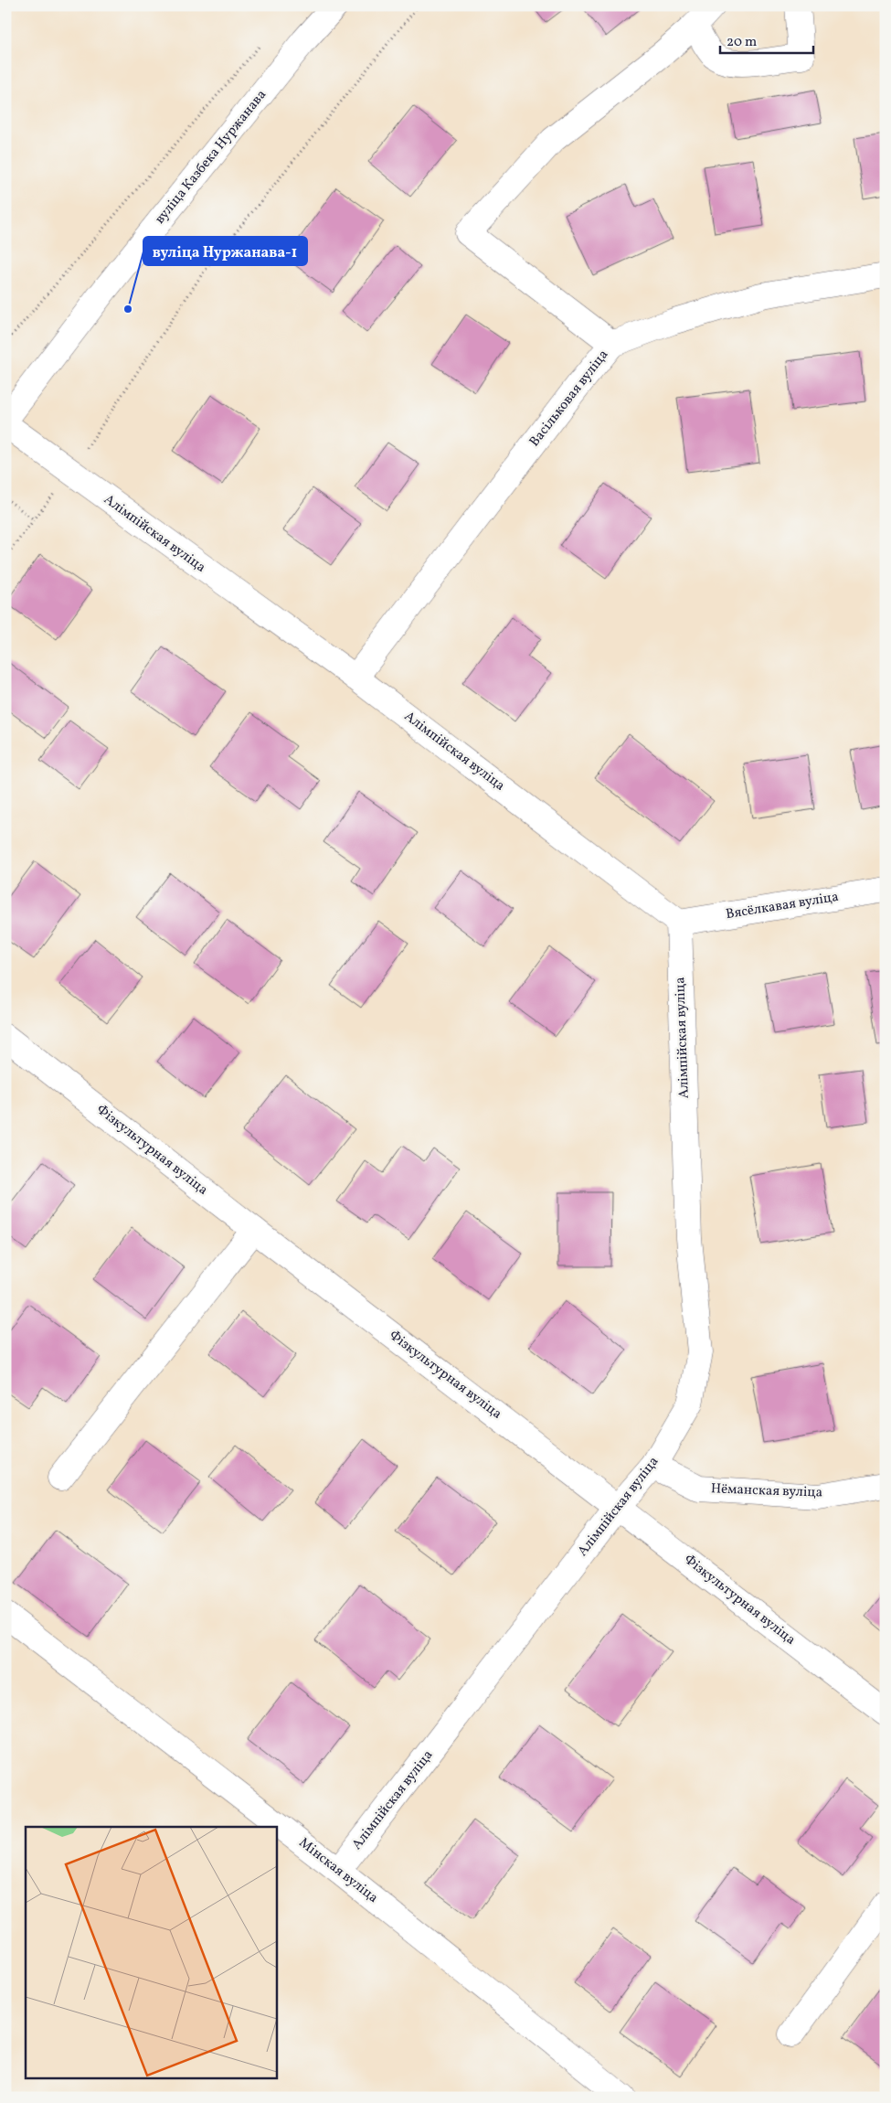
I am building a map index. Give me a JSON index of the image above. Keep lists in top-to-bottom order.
{
  "streets": {
    "street": [
      "вуліца Казбека Нуржанава",
      "Васільковая вуліца",
      "Алімпійская вуліца",
      "Вясёлкавая вуліца",
      "Фізкультурная вуліца",
      "Нёманская вуліца",
      "Мінская вуліца"
    ]
  },
  "crossings": [
    ["Васільковая вуліца", "Алімпійская вуліца"],
    ["Алімпійская вуліца", "Вясёлкавая вуліца"],
    ["Алімпійская вуліца", "Фізкультурная вуліца"],
    ["Алімпійская вуліца", "Нёманская вуліца"],
    ["Алімпійская вуліца", "Мінская вуліца"]
  ],
  "places": ["вуліца Нуржанава-1"],
  "scale_bar": "20 m"
}
